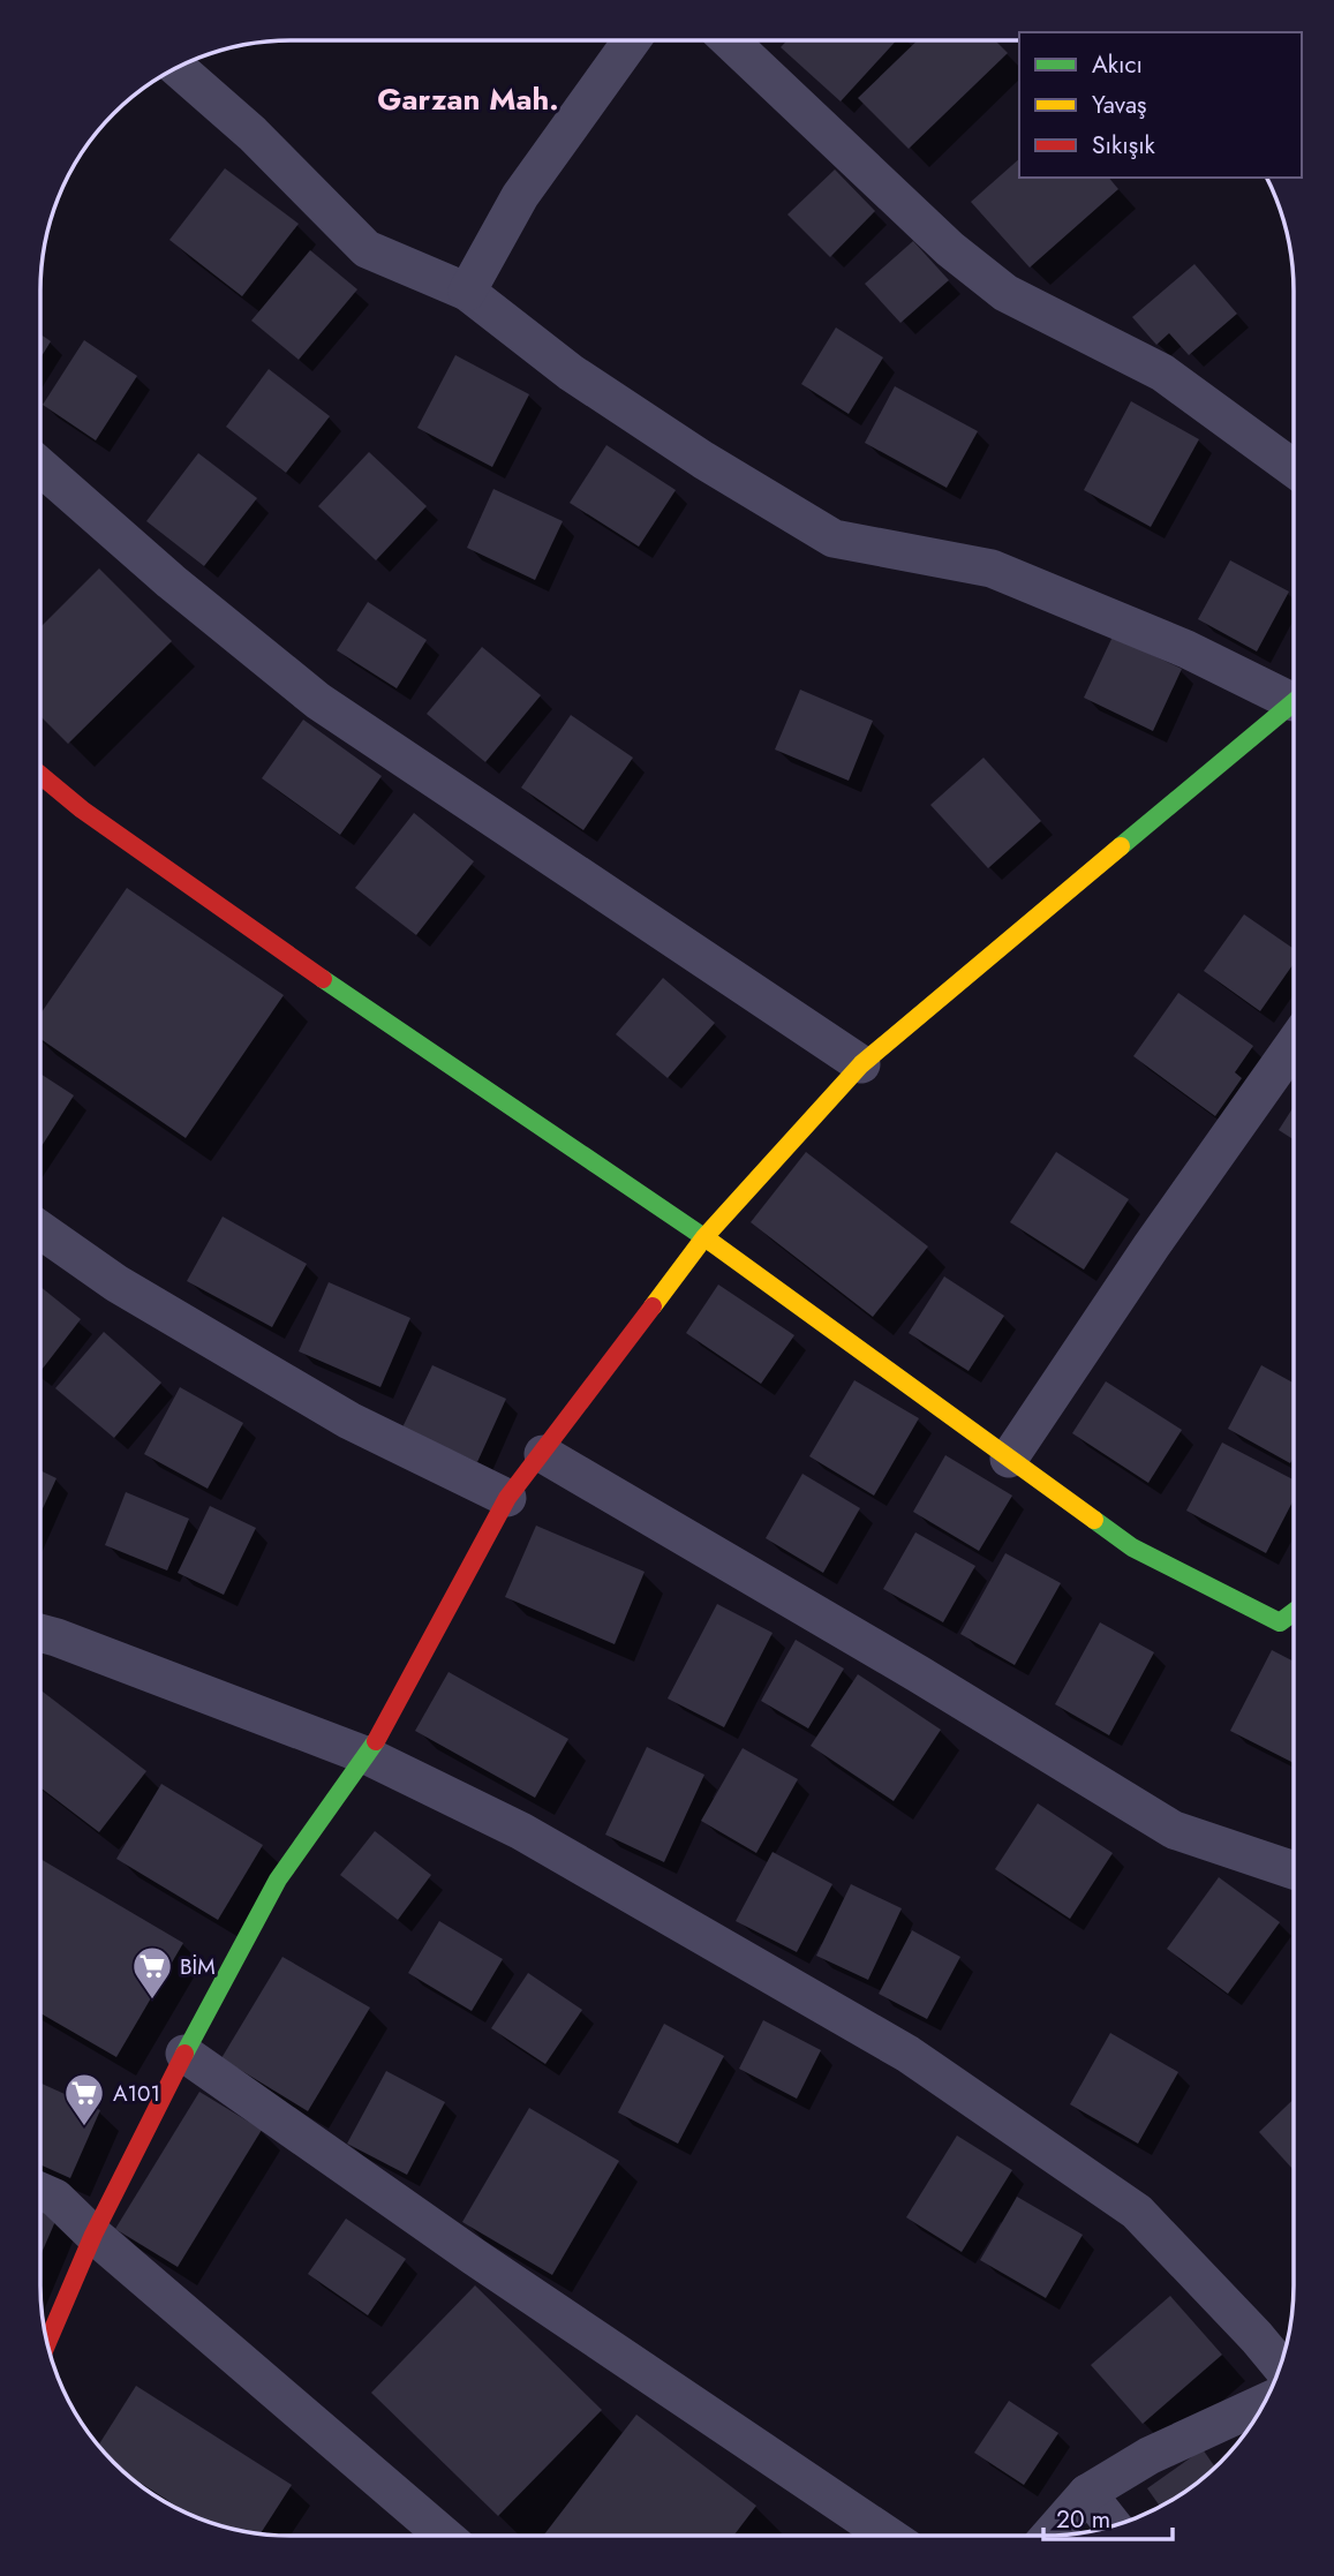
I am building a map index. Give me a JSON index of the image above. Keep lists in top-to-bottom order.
{
  "districts": ["Garzan Mah."],
  "places": {
    "supermarket": ["BİM", "A101"]
  },
  "legend": ["Akıcı", "Yavaş", "Sıkışık"],
  "scale_bar": "20 m"
}
